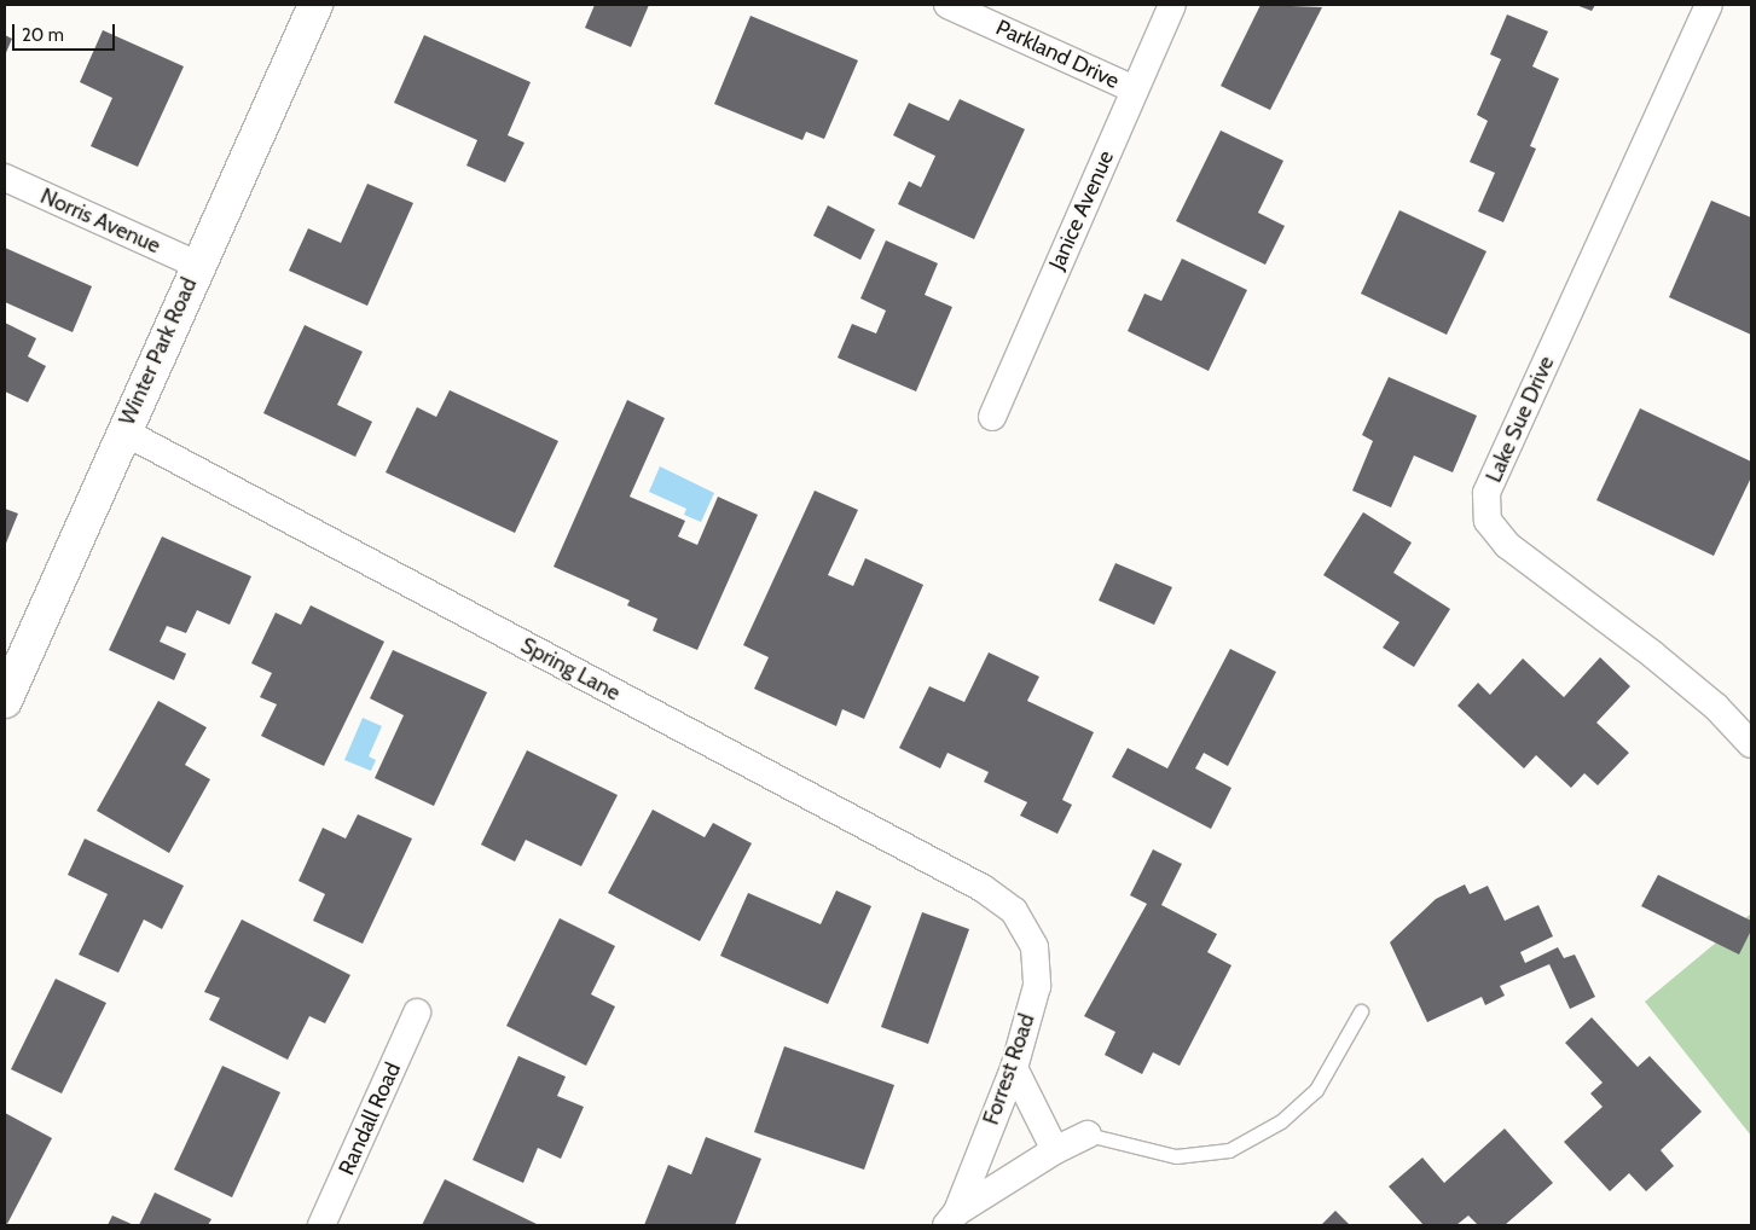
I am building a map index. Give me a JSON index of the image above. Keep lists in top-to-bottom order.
{
  "streets": {
    "street": [
      "Parkland Drive",
      "Janice Avenue",
      "Norris Avenue",
      "Winter Park Road",
      "Lake Sue Drive",
      "Spring Lane",
      "Forrest Road",
      "Randall Road"
    ]
  },
  "crossings": [
    ["Parkland Drive", "Janice Avenue"],
    ["Norris Avenue", "Winter Park Road"],
    ["Winter Park Road", "Spring Lane"],
    ["Spring Lane", "Forrest Road"]
  ],
  "scale_bar": "20 m"
}
